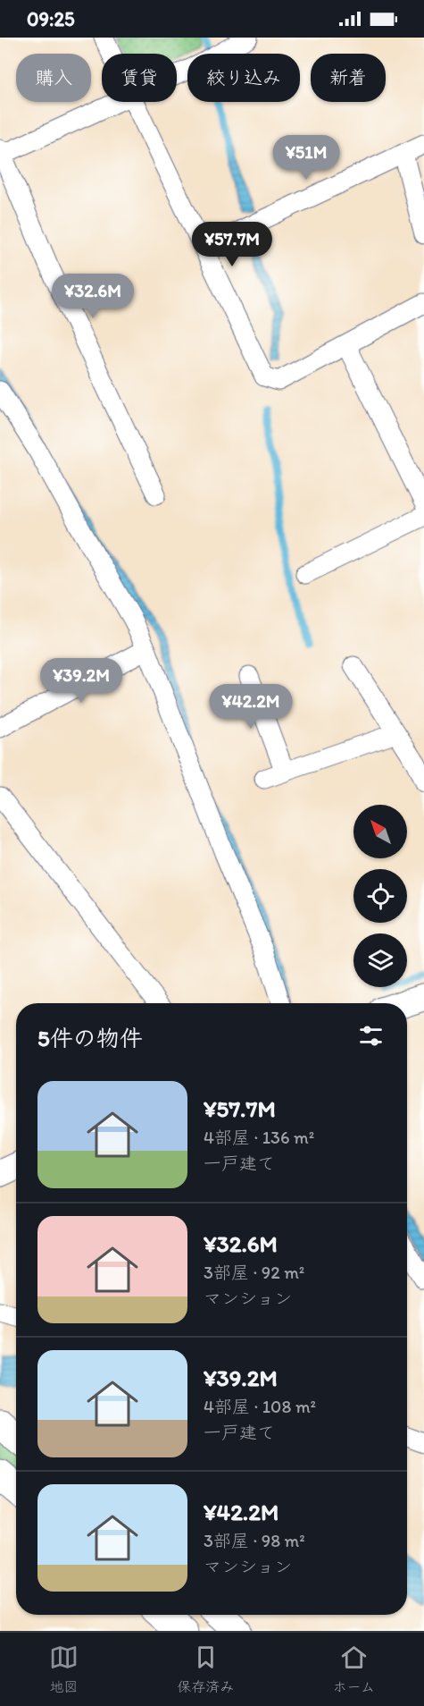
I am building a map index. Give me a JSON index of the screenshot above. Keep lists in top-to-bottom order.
{
  "north": "top left",
  "page": {
    "status": "09:25",
    "chip": [
      "購入",
      "賃貸",
      "絞り込み",
      "新着"
    ],
    "price": [
      "¥51M",
      "¥57.7M",
      "¥32.6M",
      "¥39.2M",
      "¥42.2M"
    ],
    "heading": "5件の物件",
    "list": [
      {
        "name": "¥57.7M",
        "note": "4部屋 · 136 m² · 一戸建て"
      },
      {
        "name": "¥32.6M",
        "note": "3部屋 · 92 m² · マンション"
      },
      {
        "name": "¥39.2M",
        "note": "4部屋 · 108 m² · 一戸建て"
      },
      {
        "name": "¥42.2M",
        "note": "3部屋 · 98 m² · マンション"
      }
    ],
    "tabs": ["地図", "保存済み", "ホーム"]
  }
}
